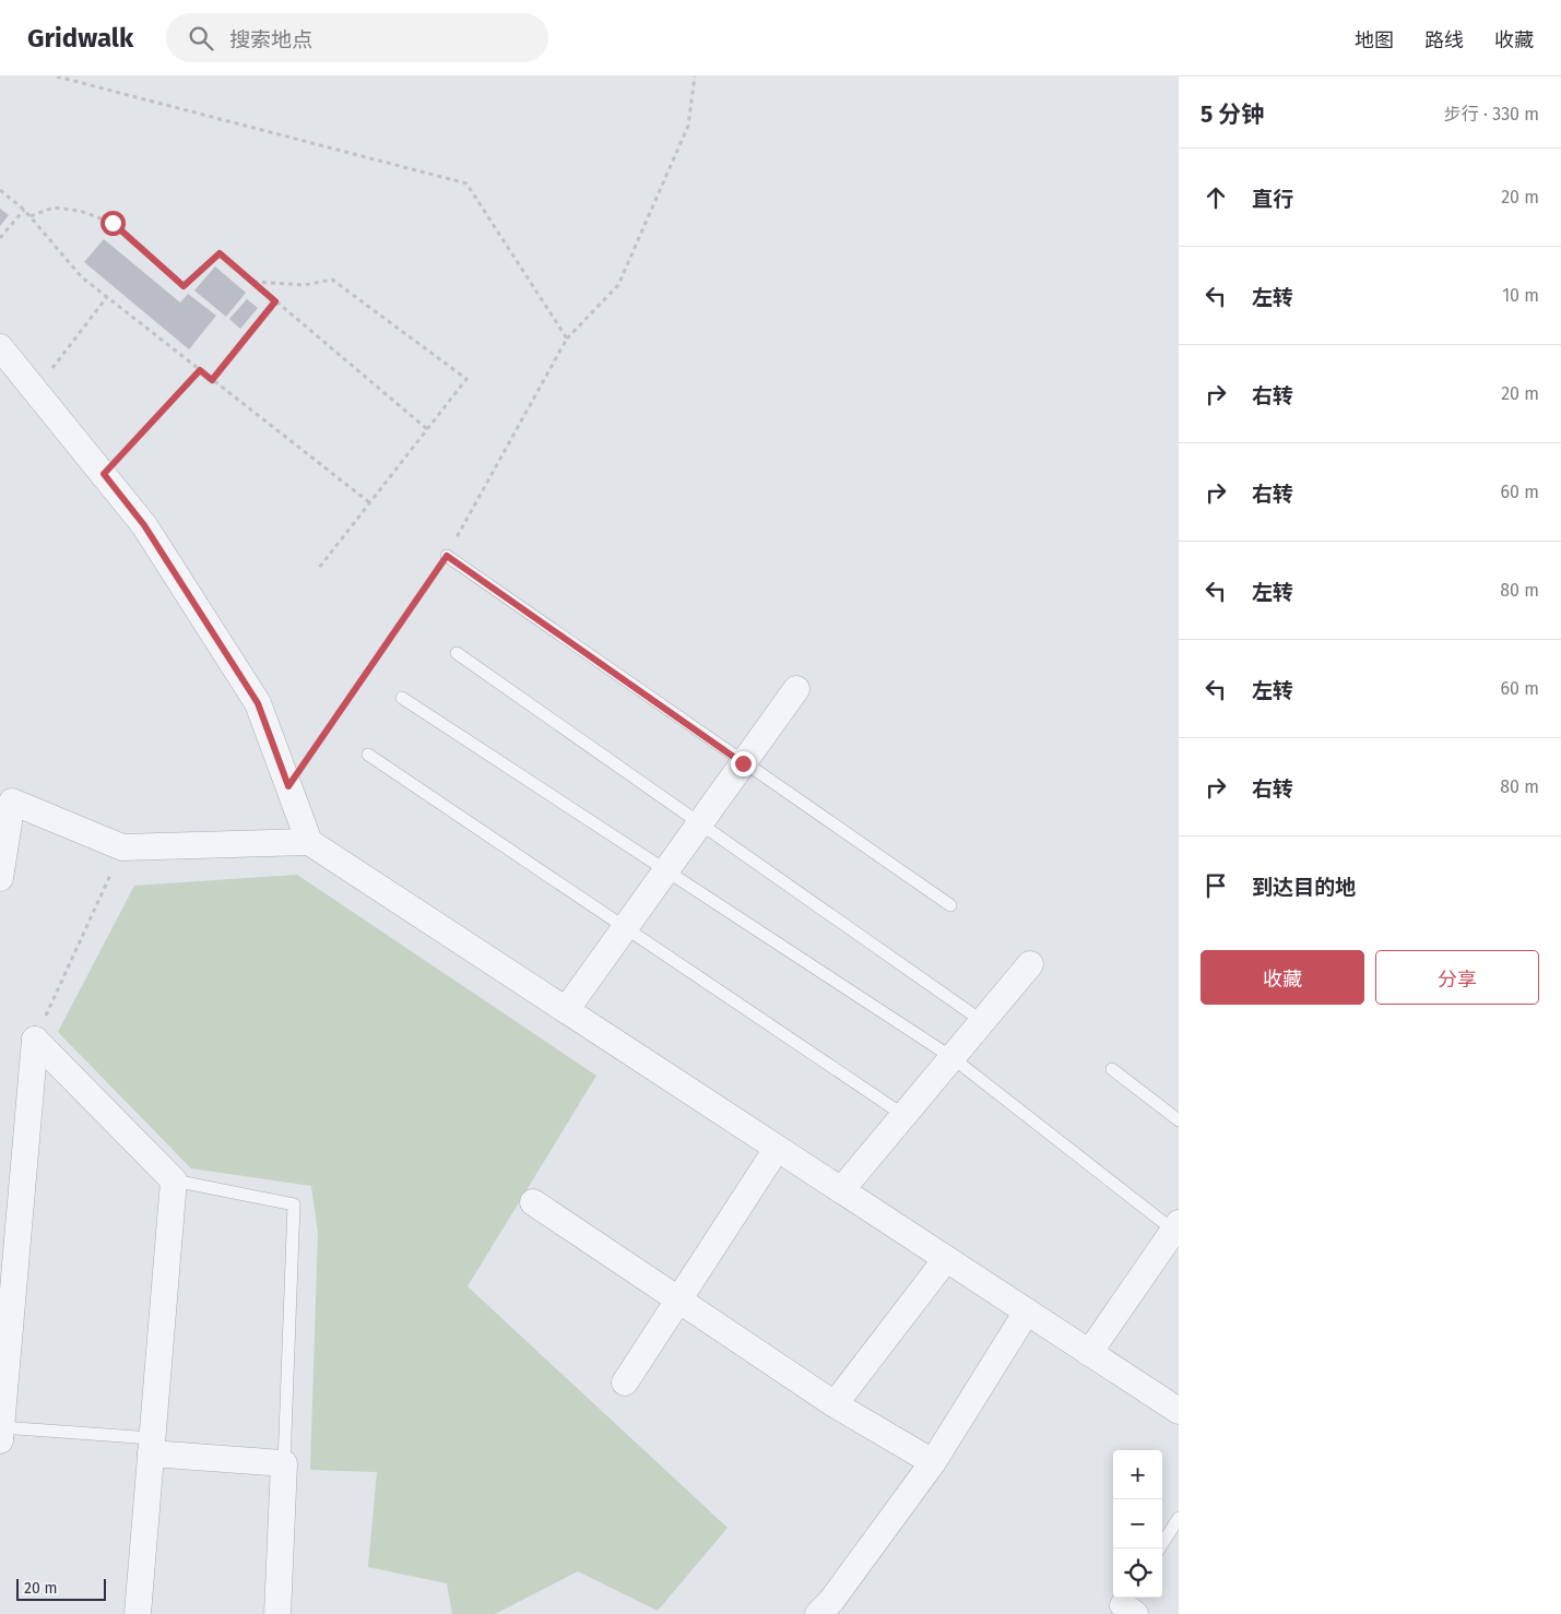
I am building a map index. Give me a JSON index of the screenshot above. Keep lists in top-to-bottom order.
{
  "scale_bar": "20 m",
  "page": {
    "header": "Gridwalk",
    "search": "搜索地点",
    "nav": ["地图", "路线", "收藏"],
    "heading": ["5 分钟", "步行 · 330 m"],
    "list": [
      ["直行", "20 m"],
      ["左转", "10 m"],
      ["右转", "20 m"],
      ["右转", "60 m"],
      ["左转", "80 m"],
      ["左转", "60 m"],
      ["右转", "80 m"],
      "到达目的地"
    ],
    "buttons": ["收藏", "分享"],
    "map_buttons": ["+", "−"],
    "scale": "20 m"
  }
}
